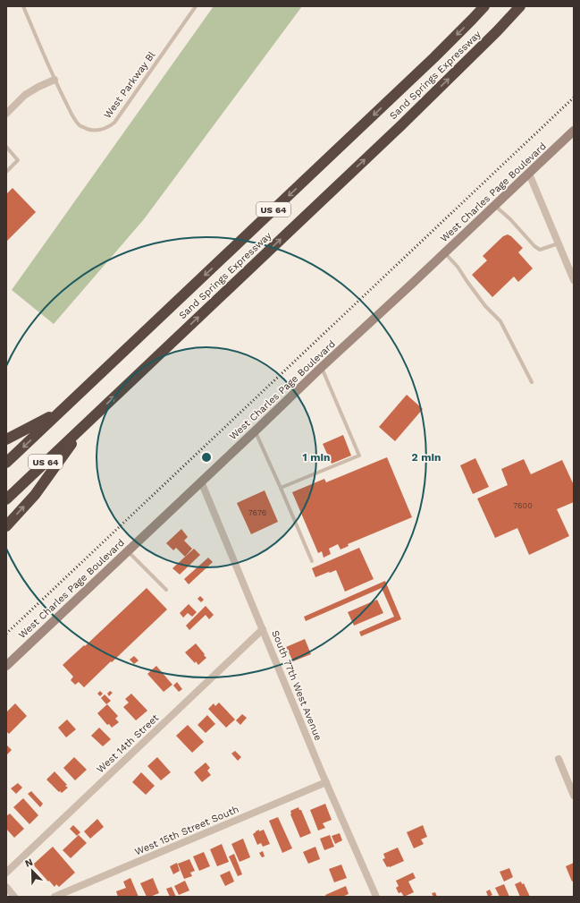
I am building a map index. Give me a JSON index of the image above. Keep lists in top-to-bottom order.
{
  "streets": {
    "highway": ["Sand Springs Expressway", "US 64"],
    "main road": ["West Charles Page Boulevard"],
    "street": ["South 77th West Avenue", "West 14th Street", "West 15th Street South"],
    "lane": ["West Parkway Bl"]
  },
  "crossings": [
    ["West Charles Page Boulevard", "South 77th West Avenue"],
    ["South 77th West Avenue", "West 14th Street"],
    ["South 77th West Avenue", "West 15th Street South"]
  ],
  "house_numbers": ["7600", "7676"],
  "north": "top left",
  "rings": ["1 min", "2 min"]
}
